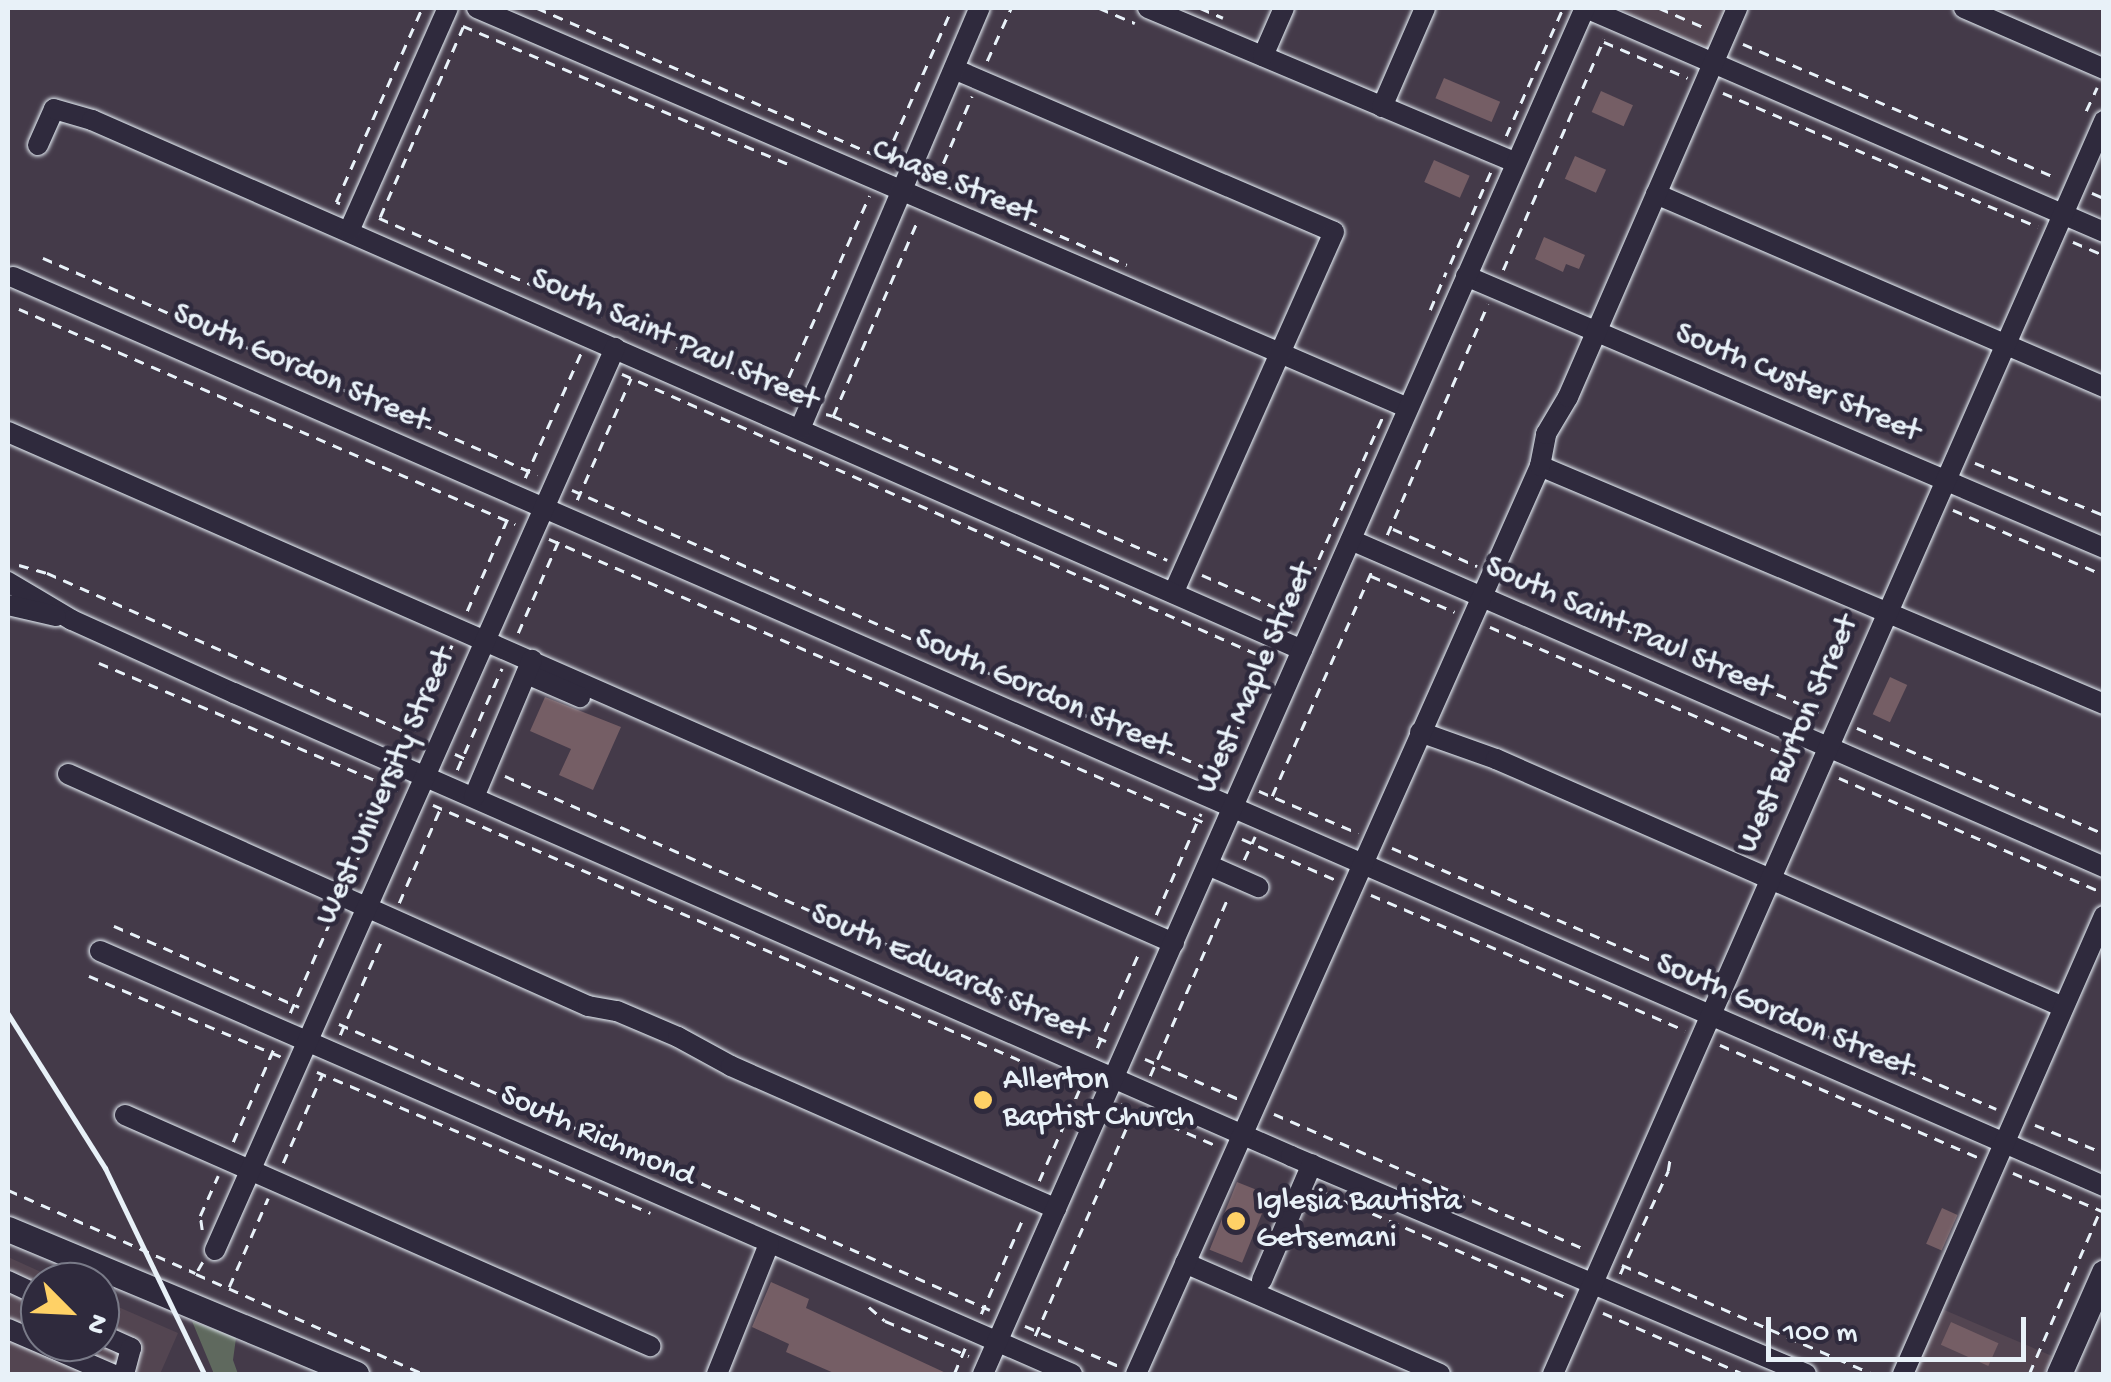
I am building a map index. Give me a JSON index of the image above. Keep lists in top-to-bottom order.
{
  "streets": {
    "street": [
      "Chase Street",
      "South Saint Paul Street",
      "South Gordon Street",
      "South Custer Street",
      "West Maple Street",
      "West Burton Street",
      "West University Street",
      "South Edwards Street",
      "South Richmond"
    ]
  },
  "crossings": [
    ["Chase Street", "West Maple Street"],
    ["South Saint Paul Street", "West Maple Street"],
    ["South Saint Paul Street", "West Burton Street"],
    ["South Saint Paul Street", "West University Street"],
    ["South Gordon Street", "West Maple Street"],
    ["South Gordon Street", "West Burton Street"],
    ["South Gordon Street", "West University Street"],
    ["South Custer Street", "West Maple Street"],
    ["South Custer Street", "West Burton Street"],
    ["West Maple Street", "South Edwards Street"],
    ["West Maple Street", "South Richmond"],
    ["West Burton Street", "South Edwards Street"],
    ["West University Street", "South Edwards Street"],
    ["West University Street", "South Richmond"]
  ],
  "places": ["Allerton Baptist Church", "Iglesia Bautista Getsemani"],
  "scale_bar": "100 m",
  "north": "bottom right"
}
